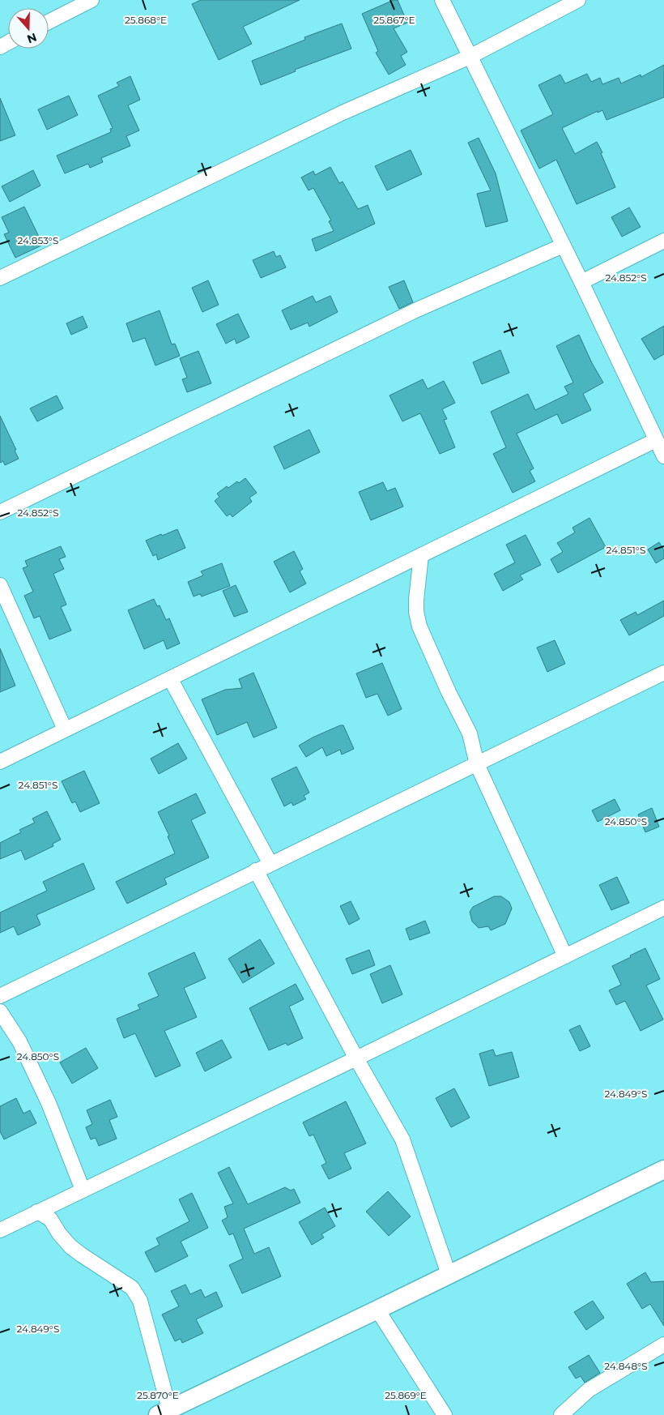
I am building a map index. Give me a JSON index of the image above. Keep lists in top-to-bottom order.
{
  "north": "bottom",
  "coordinates": [
    "25.868°E",
    "25.867°E",
    "24.853°S",
    "24.852°S",
    "24.851°S",
    "24.850°S",
    "24.849°S",
    "24.848°S",
    "25.870°E",
    "25.869°E"
  ]
}
